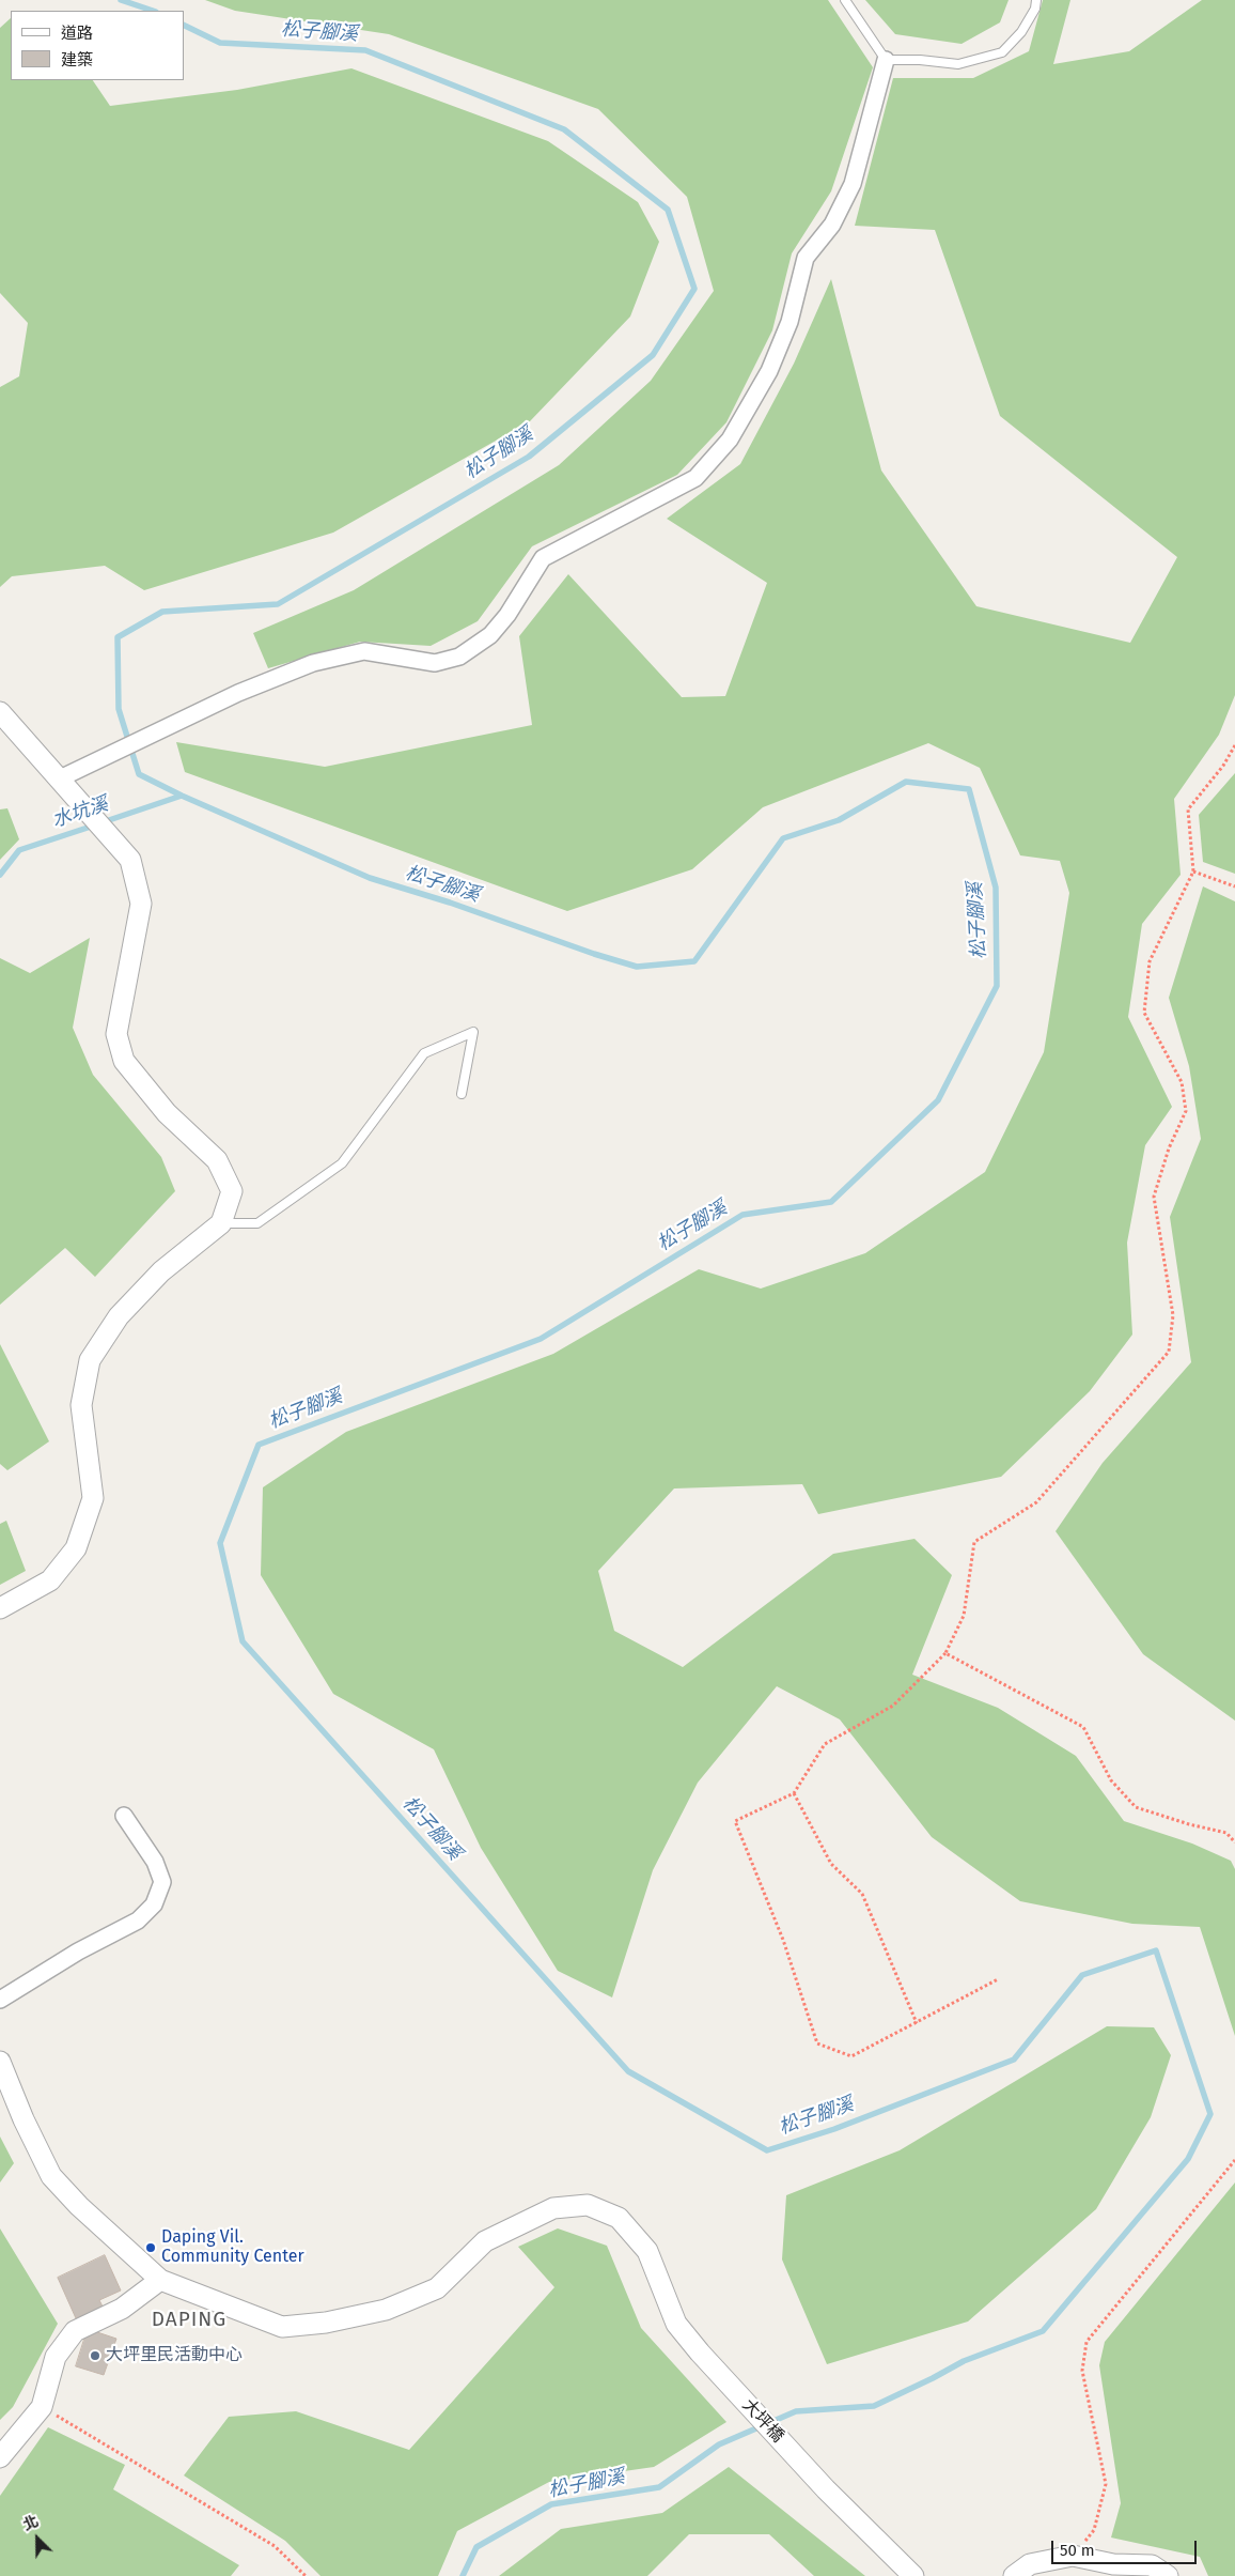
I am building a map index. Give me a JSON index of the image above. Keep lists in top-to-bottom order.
{
  "streets": {
    "street": ["大坪橋"]
  },
  "districts": ["DAPING"],
  "water": ["松子腳溪", "水坑溪"],
  "places": ["Daping Vil. Community Center", "大坪里民活動中心"],
  "legend": ["道路", "建築"],
  "scale_bar": "50 m",
  "north": "top left"
}
